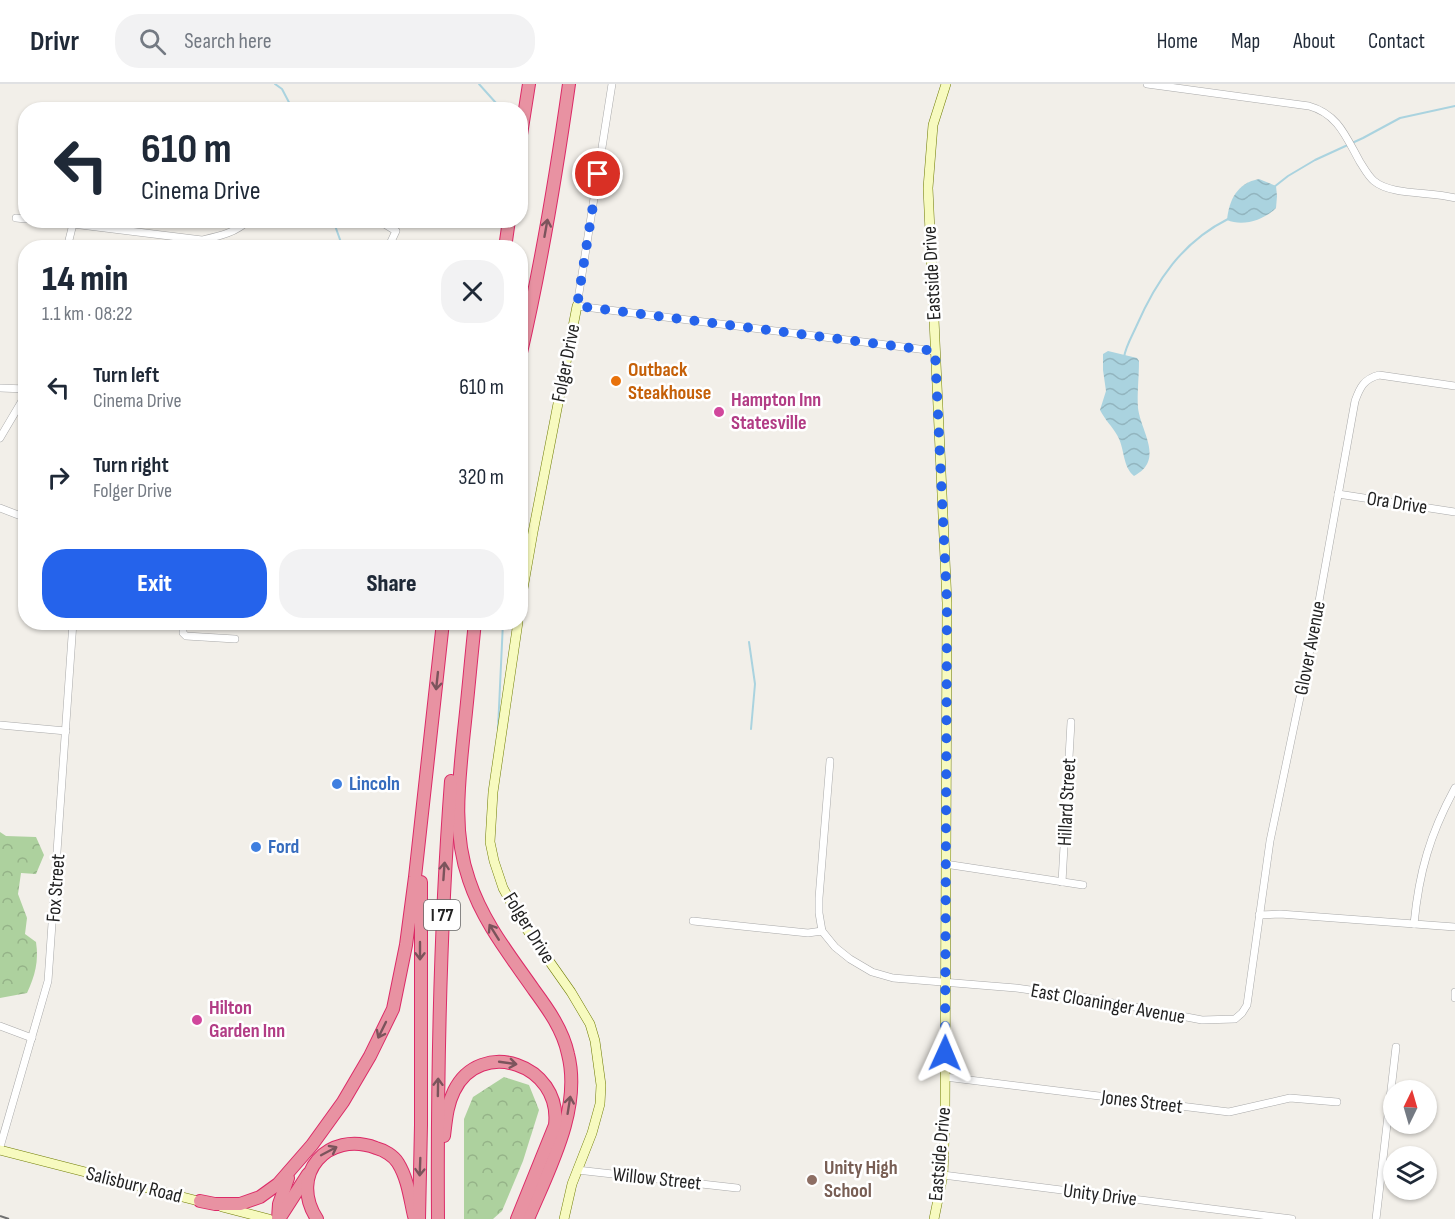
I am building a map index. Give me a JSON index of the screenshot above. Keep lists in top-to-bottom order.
{
  "streets": {
    "highway": ["I 77"],
    "street": [
      "Eastside Drive",
      "Folger Drive",
      "Ora Drive",
      "Glover Avenue",
      "Hillard Street",
      "Fox Street",
      "East Cloaninger Avenue",
      "Jones Street",
      "Willow Street",
      "Salisbury Road",
      "Unity Drive"
    ]
  },
  "crossings": [
    ["Eastside Drive", "East Cloaninger Avenue"],
    ["Eastside Drive", "Jones Street"],
    ["Eastside Drive", "Unity Drive"],
    ["Folger Drive", "Willow Street"],
    ["Ora Drive", "Glover Avenue"],
    ["Glover Avenue", "East Cloaninger Avenue"],
    ["Fox Street", "Salisbury Road"]
  ],
  "places": [
    "Outback Steakhouse",
    "Hampton Inn Statesville",
    "Lincoln",
    "Ford",
    "Hilton Garden Inn",
    "Unity High School"
  ],
  "north": "top",
  "page": {
    "header": "Drivr",
    "search": "Search here",
    "nav": [
      "Home",
      "Map",
      "About",
      "Contact"
    ],
    "turn": ["610 m", "Cinema Drive"],
    "heading": ["14 min", "1.1 km · 08:22"],
    "list": [
      {
        "name": "Turn left",
        "note": "Cinema Drive",
        "value": "610 m"
      },
      {
        "name": "Turn right",
        "note": "Folger Drive",
        "value": "320 m"
      }
    ],
    "buttons": ["Exit", "Share"]
  }
}
